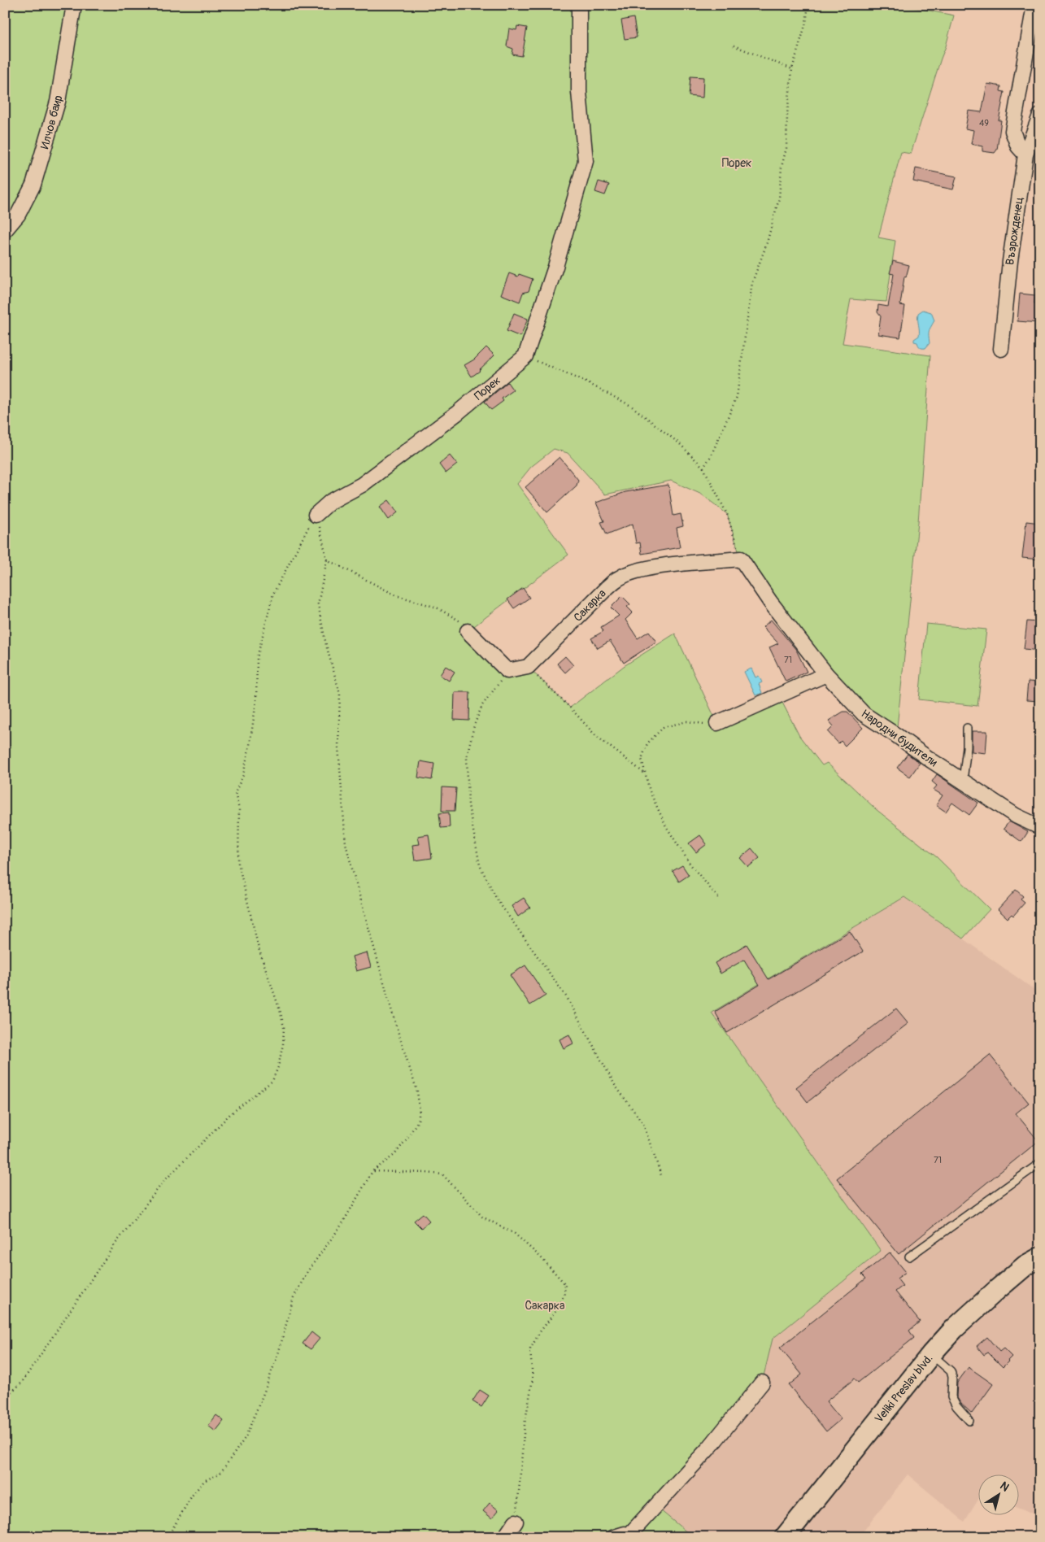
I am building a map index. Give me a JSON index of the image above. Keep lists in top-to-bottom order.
{
  "streets": {
    "main road": ["Veliki Preslav blvd."],
    "street": [
      "Илчов баир",
      "Възрожденец",
      "Порек",
      "Сакарка",
      "Народни будители"
    ]
  },
  "crossings": [
    ["Сакарка", "Народни будители"]
  ],
  "parks": ["Порек", "Сакарка"],
  "house_numbers": ["49", "71", "71"],
  "north": "top right"
}
